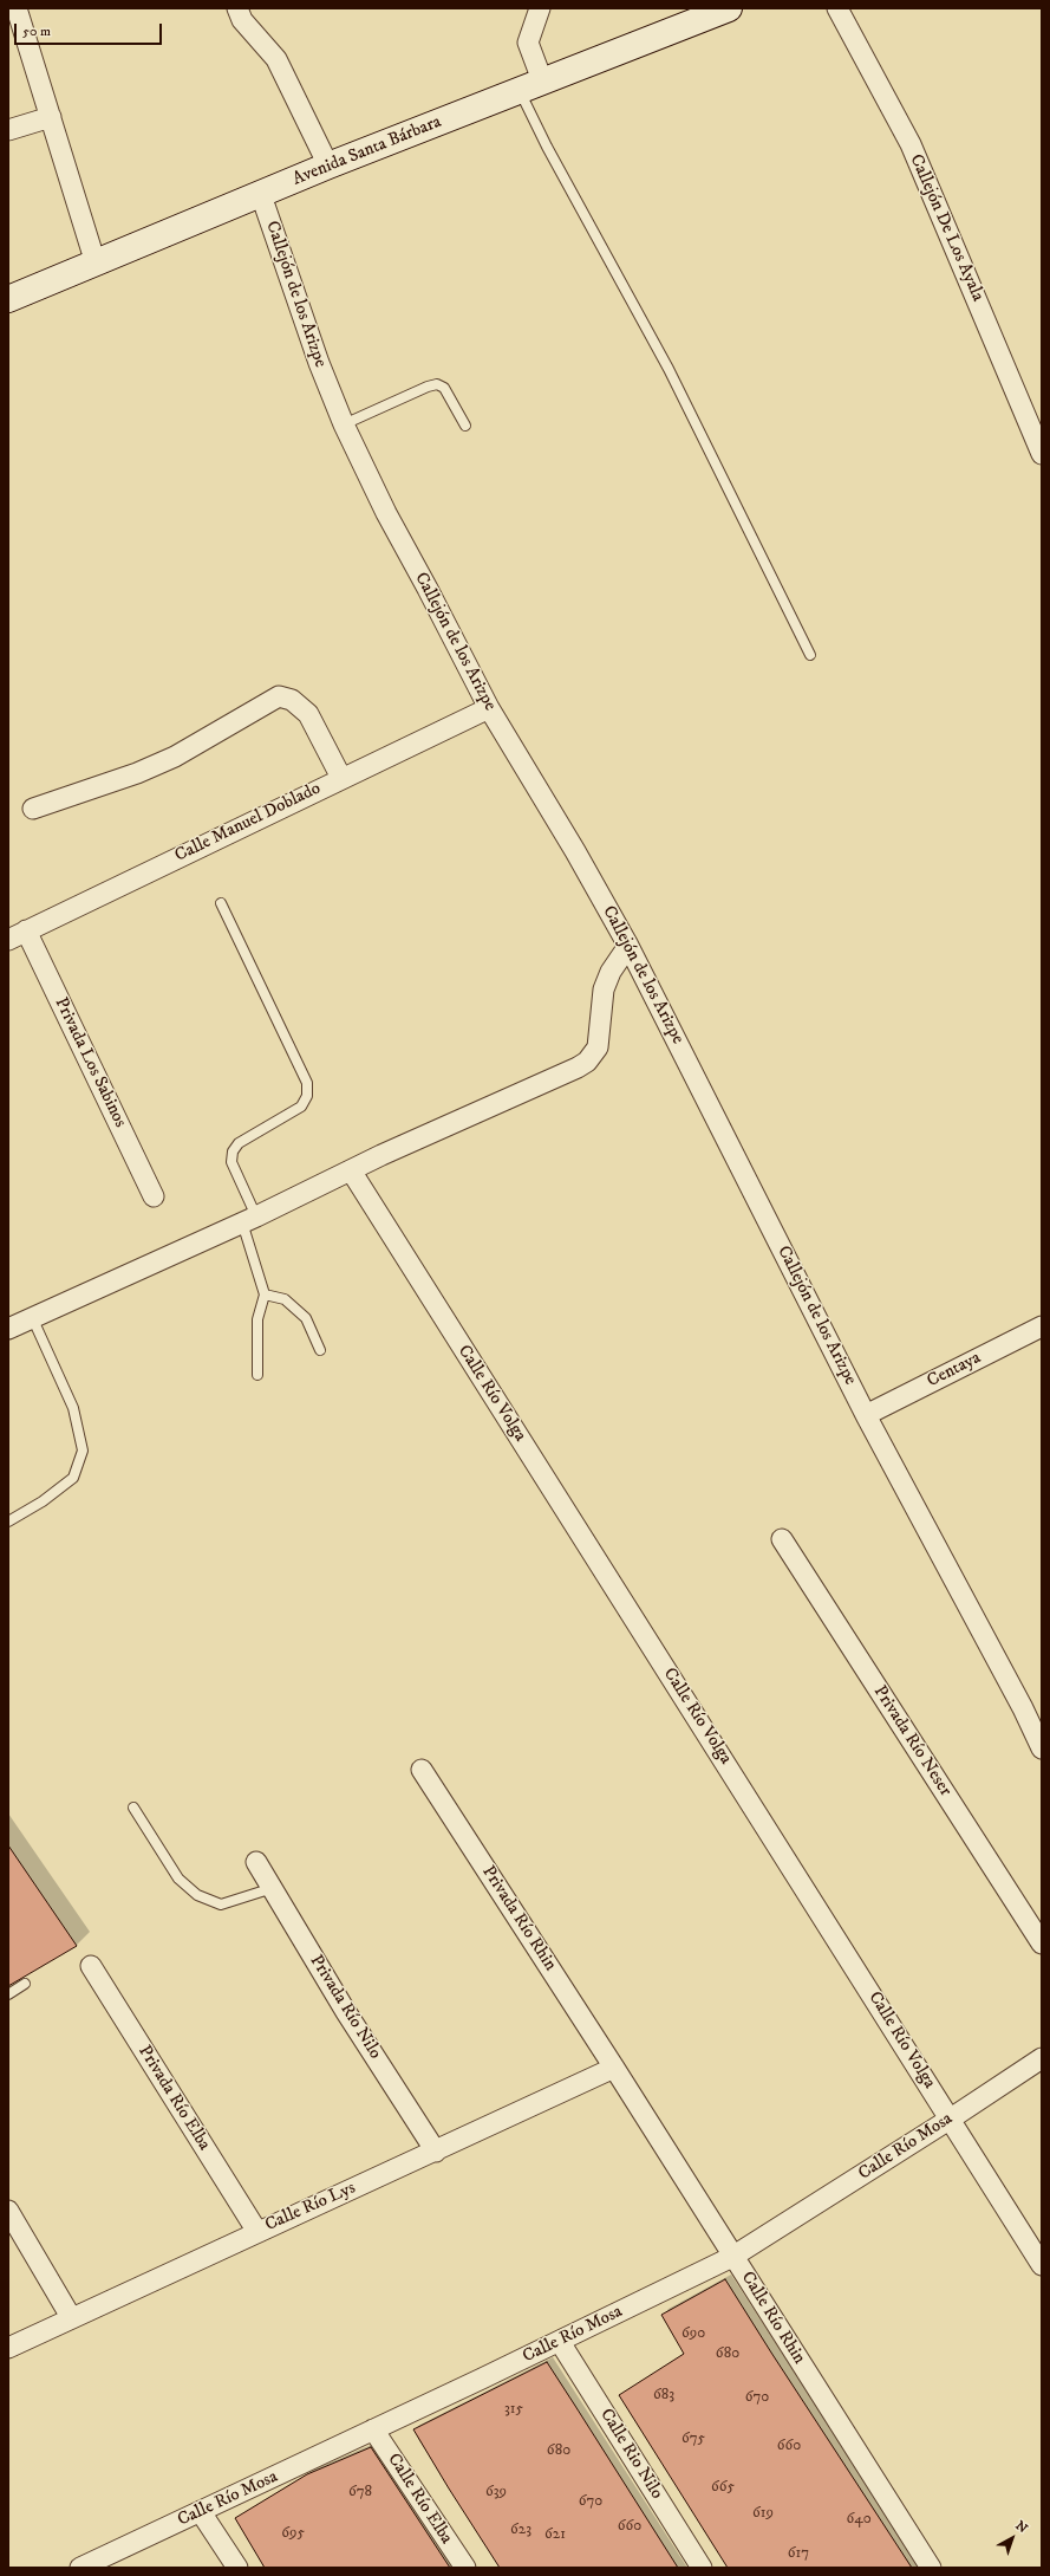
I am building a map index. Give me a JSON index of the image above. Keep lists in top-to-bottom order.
{
  "streets": {
    "street": [
      "Avenida Santa Bárbara",
      "Callejón De Los Ayala",
      "Callejón de los Arizpe",
      "Calle Manuel Doblado",
      "Privada Los Sabinos",
      "Centaya",
      "Calle Río Volga",
      "Privada Río Neser",
      "Privada Río Rhin",
      "Privada Río Nilo",
      "Privada Río Elba",
      "Calle Río Mosa",
      "Calle Río Lys",
      "Calle Río Rhin",
      "Calle Rio Nilo",
      "Calle Río Elba"
    ]
  },
  "crossings": [
    ["Avenida Santa Bárbara", "Callejón de los Arizpe"],
    ["Callejón de los Arizpe", "Calle Manuel Doblado"],
    ["Callejón de los Arizpe", "Centaya"],
    ["Calle Manuel Doblado", "Privada Los Sabinos"],
    ["Calle Río Volga", "Calle Río Mosa"],
    ["Privada Río Rhin", "Calle Río Lys"],
    ["Privada Río Rhin", "Calle Río Rhin"],
    ["Privada Río Nilo", "Calle Río Lys"],
    ["Privada Río Elba", "Calle Río Lys"],
    ["Calle Río Mosa", "Calle Río Rhin"],
    ["Calle Río Mosa", "Calle Rio Nilo"],
    ["Calle Río Mosa", "Calle Río Elba"],
    ["Calle Río Lys", "Calle Río Rhin"]
  ],
  "house_numbers": [
    "690",
    "680",
    "683",
    "670",
    "315",
    "675",
    "660",
    "680",
    "665",
    "678",
    "639",
    "670",
    "619",
    "640",
    "660",
    "623",
    "695",
    "621",
    "617"
  ],
  "scale_bar": "50 m",
  "north": "top right"
}
